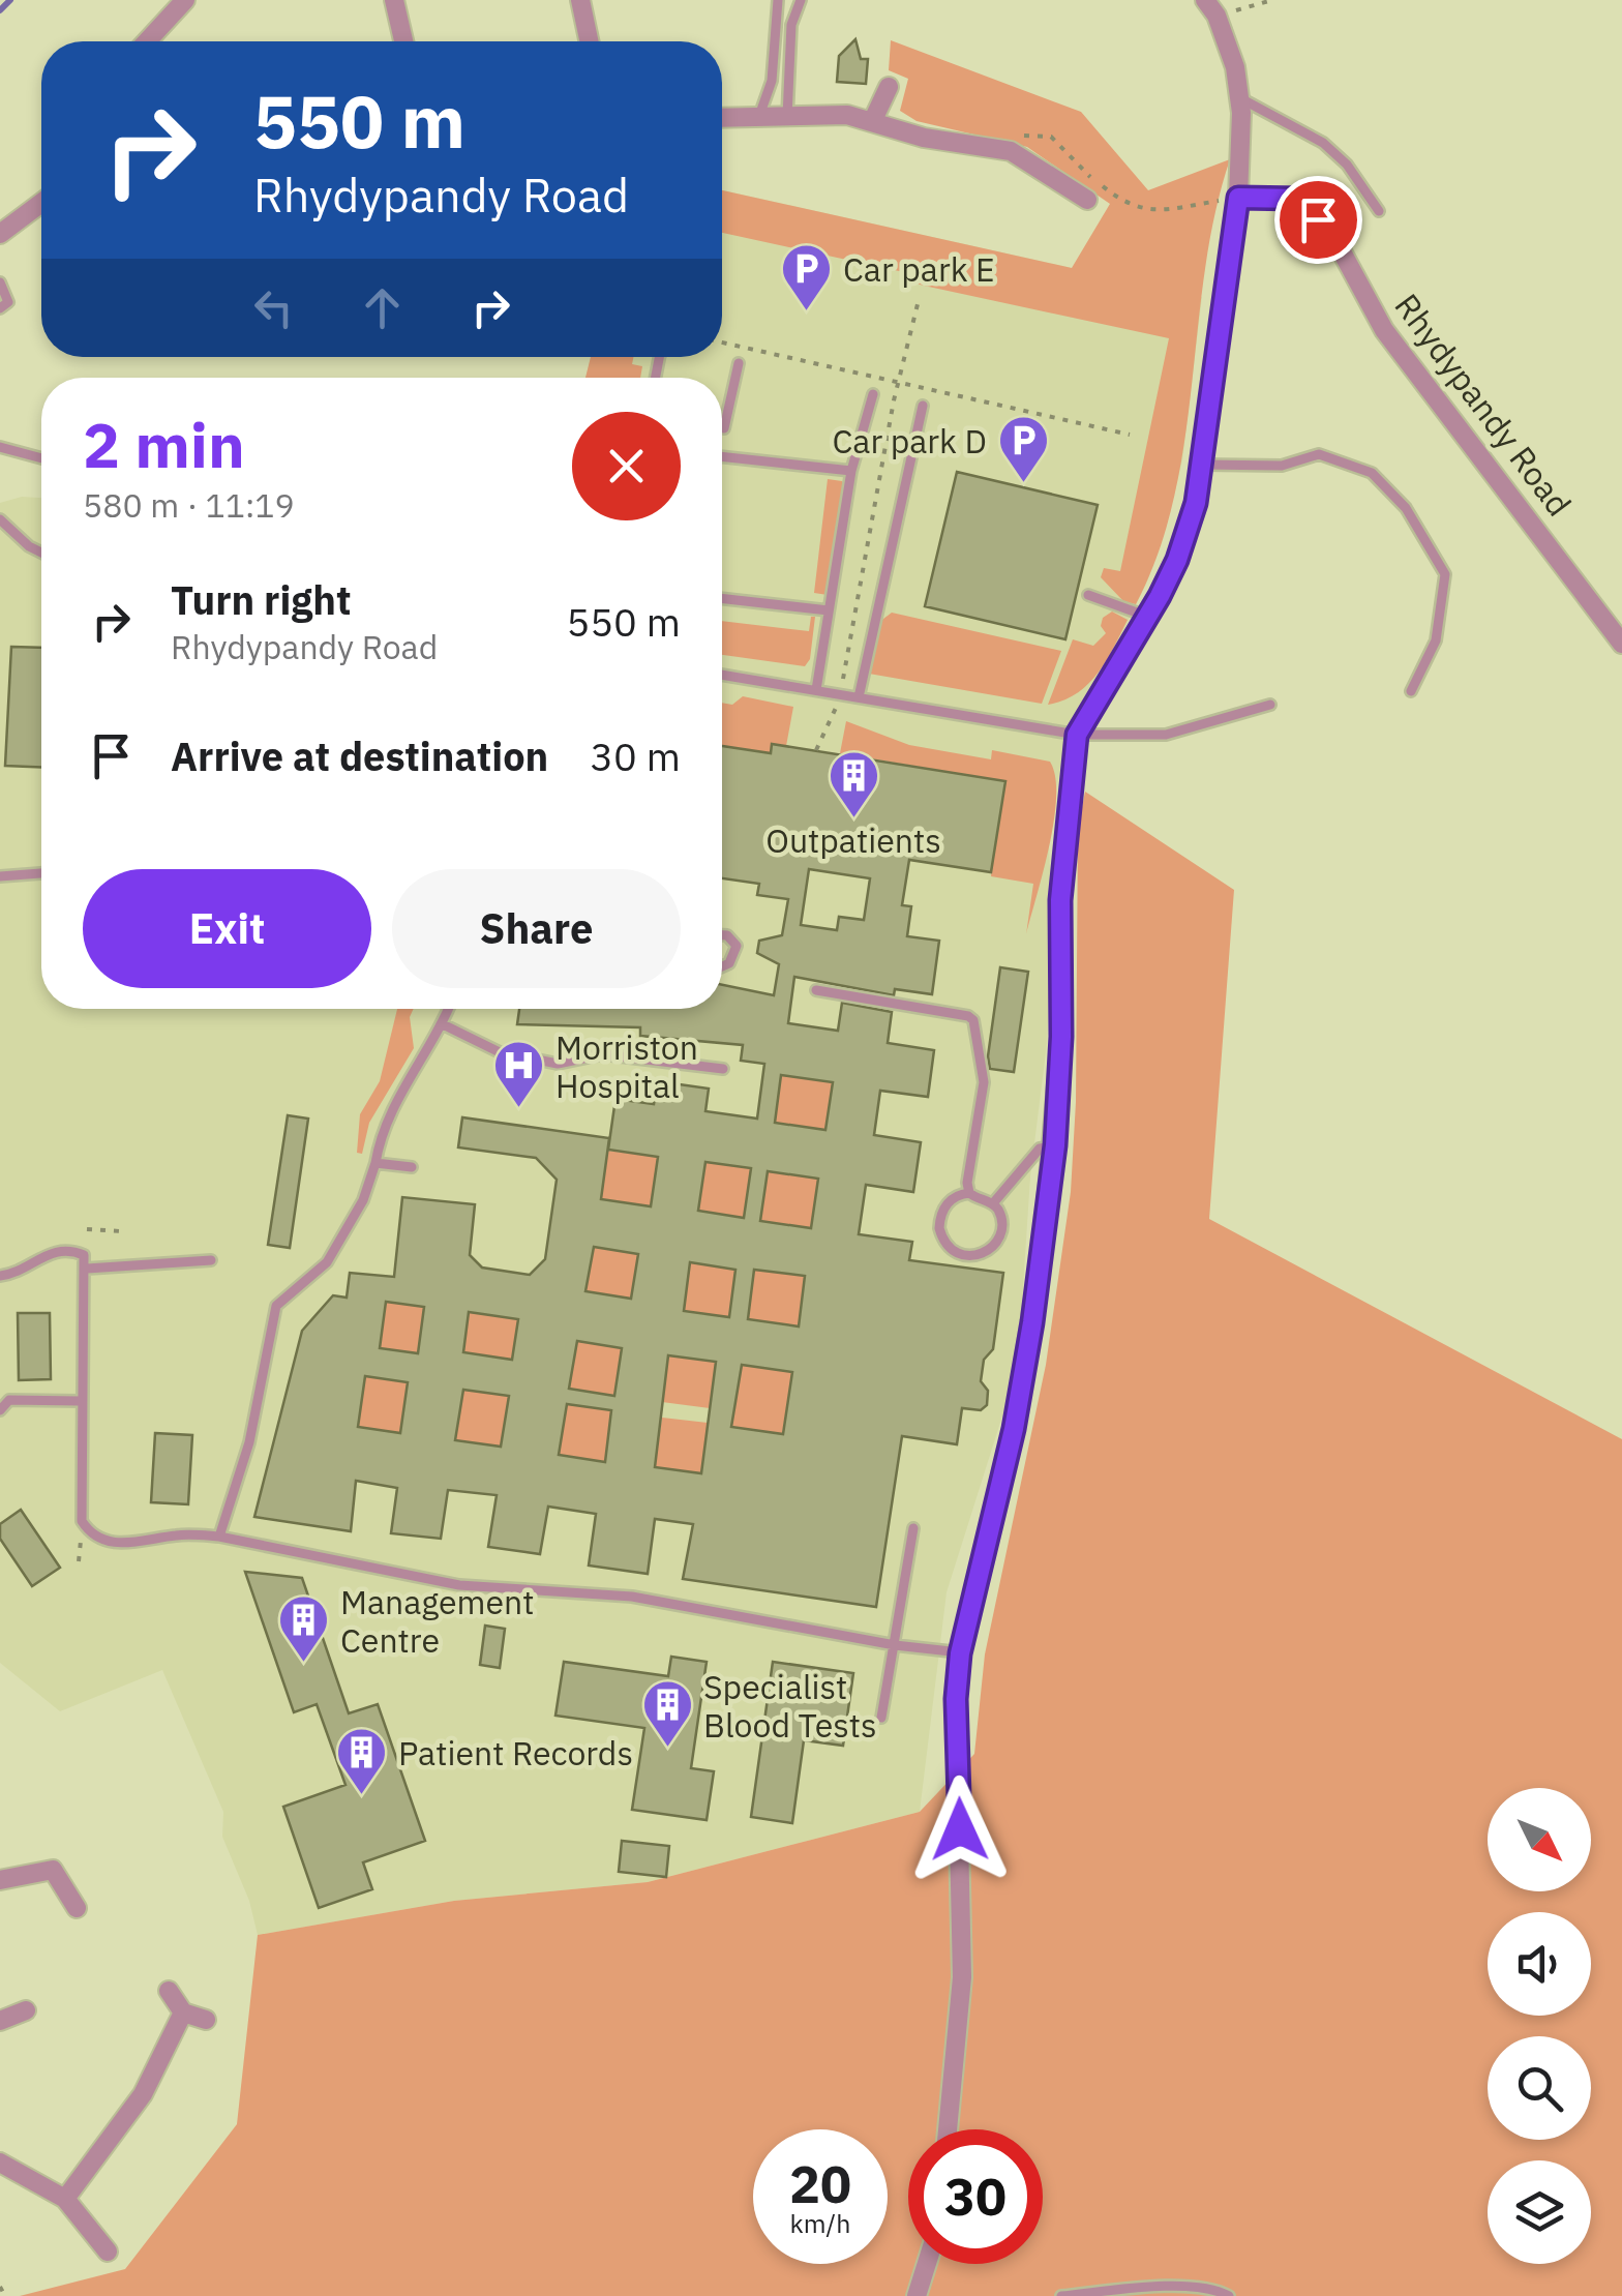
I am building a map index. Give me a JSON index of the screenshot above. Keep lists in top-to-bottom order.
{
  "streets": {
    "street": ["Rhydypandy Road"]
  },
  "places": {
    "parking": ["Car park E", "Car park D"],
    "building": [
      "Outpatients",
      "Management Centre",
      "Specialist Blood Tests",
      "Patient Records"
    ],
    "hospital": ["Morriston Hospital"]
  },
  "north": "bottom right",
  "page": {
    "turn": ["550 m", "Rhydypandy Road"],
    "heading": ["2 min", "580 m · 11:19"],
    "list": [
      {
        "name": "Turn right",
        "note": "Rhydypandy Road",
        "value": "550 m"
      },
      {
        "name": "Arrive at destination",
        "value": "30 m"
      }
    ],
    "buttons": ["Exit", "Share"],
    "speed": "20 km/h",
    "limit": "30"
  }
}
